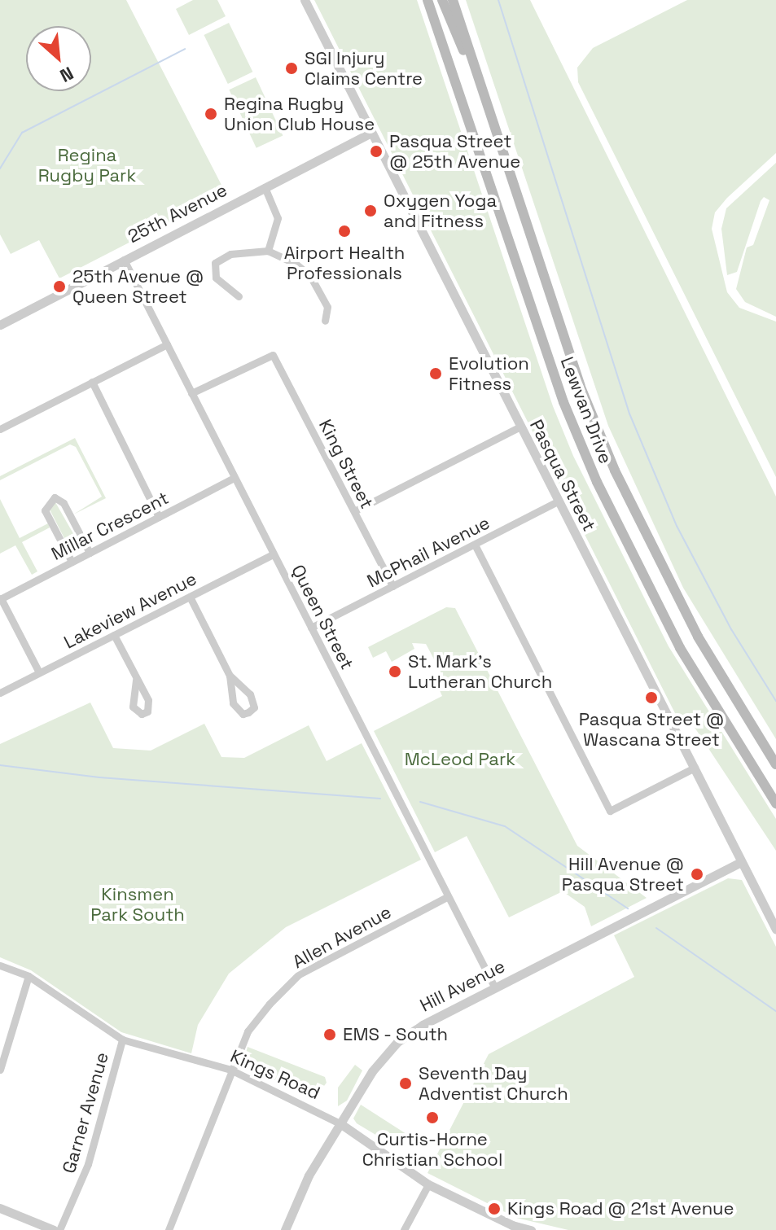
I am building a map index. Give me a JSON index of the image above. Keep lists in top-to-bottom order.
{
  "streets": {
    "main road": ["Lewvan Drive"],
    "street": [
      "25th Avenue",
      "King Street",
      "Pasqua Street",
      "Millar Crescent",
      "McPhail Avenue",
      "Lakeview Avenue",
      "Queen Street",
      "Allen Avenue",
      "Hill Avenue",
      "Kings Road",
      "Garner Avenue"
    ]
  },
  "crossings": [
    ["25th Avenue", "Pasqua Street"],
    ["25th Avenue", "Queen Street"],
    ["King Street", "McPhail Avenue"],
    ["King Street", "Queen Street"],
    ["Pasqua Street", "McPhail Avenue"],
    ["Pasqua Street", "Hill Avenue"],
    ["Millar Crescent", "Queen Street"],
    ["McPhail Avenue", "Queen Street"],
    ["Lakeview Avenue", "Queen Street"],
    ["Queen Street", "Allen Avenue"],
    ["Queen Street", "Hill Avenue"],
    ["Allen Avenue", "Kings Road"],
    ["Hill Avenue", "Kings Road"],
    ["Kings Road", "Garner Avenue"]
  ],
  "parks": ["Regina Rugby Park", "McLeod Park", "Kinsmen Park South"],
  "places": [
    "SGI Injury Claims Centre",
    "Regina Rugby Union Club House",
    "Pasqua Street @ 25th Avenue",
    "Oxygen Yoga and Fitness",
    "Airport Health Professionals",
    "25th Avenue @ Queen Street",
    "Evolution Fitness",
    "St. Mark's Lutheran Church",
    "Pasqua Street @ Wascana Street",
    "Hill Avenue @ Pasqua Street",
    "EMS - South",
    "Seventh Day Adventist Church",
    "Curtis-Horne Christian School",
    "Kings Road @ 21st Avenue"
  ],
  "north": "bottom right"
}
